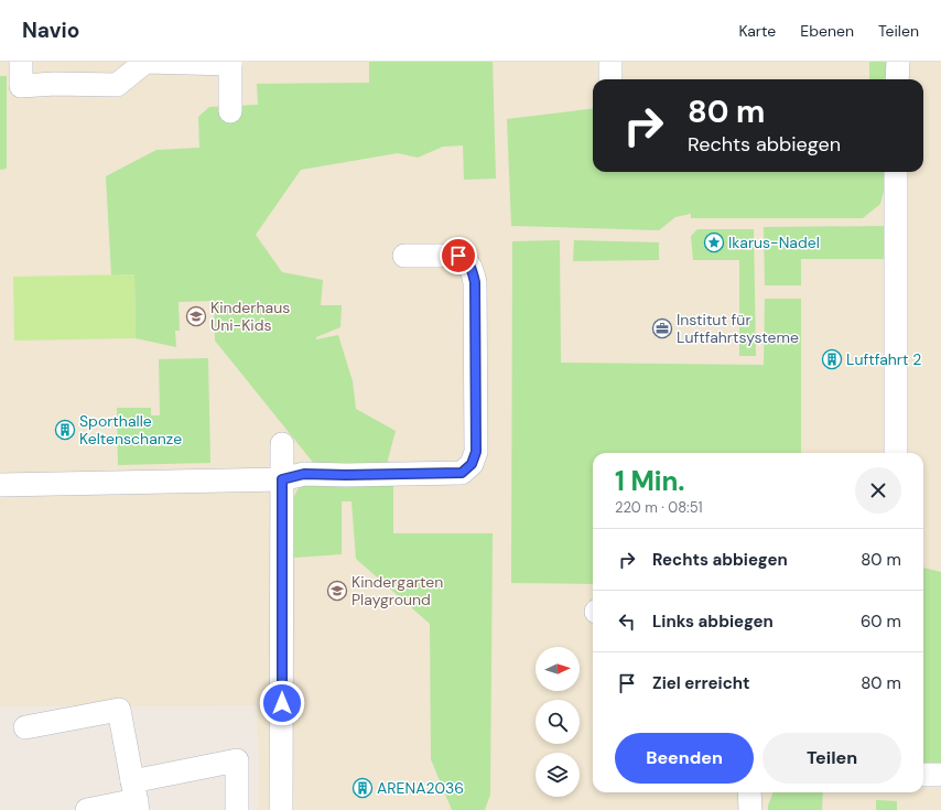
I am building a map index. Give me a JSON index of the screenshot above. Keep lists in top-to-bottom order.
{
  "places": {
    "place": ["Ikarus-Nadel"],
    "school or university": ["Kinderhaus Uni-Kids", "Kindergarten Playground"],
    "office": ["Institut für Luftfahrtsysteme"],
    "building": ["Luftfahrt 2", "Sporthalle Keltenschanze", "ARENA2036"]
  },
  "north": "right",
  "page": {
    "header": "Navio",
    "nav": ["Karte", "Ebenen", "Teilen"],
    "turn": ["80 m", "Rechts abbiegen"],
    "heading": ["1 Min.", "220 m · 08:51"],
    "list": [
      {
        "name": "Rechts abbiegen",
        "value": "80 m"
      },
      {
        "name": "Links abbiegen",
        "value": "60 m"
      },
      {
        "name": "Ziel erreicht",
        "value": "80 m"
      }
    ],
    "buttons": ["Beenden", "Teilen"]
  }
}
